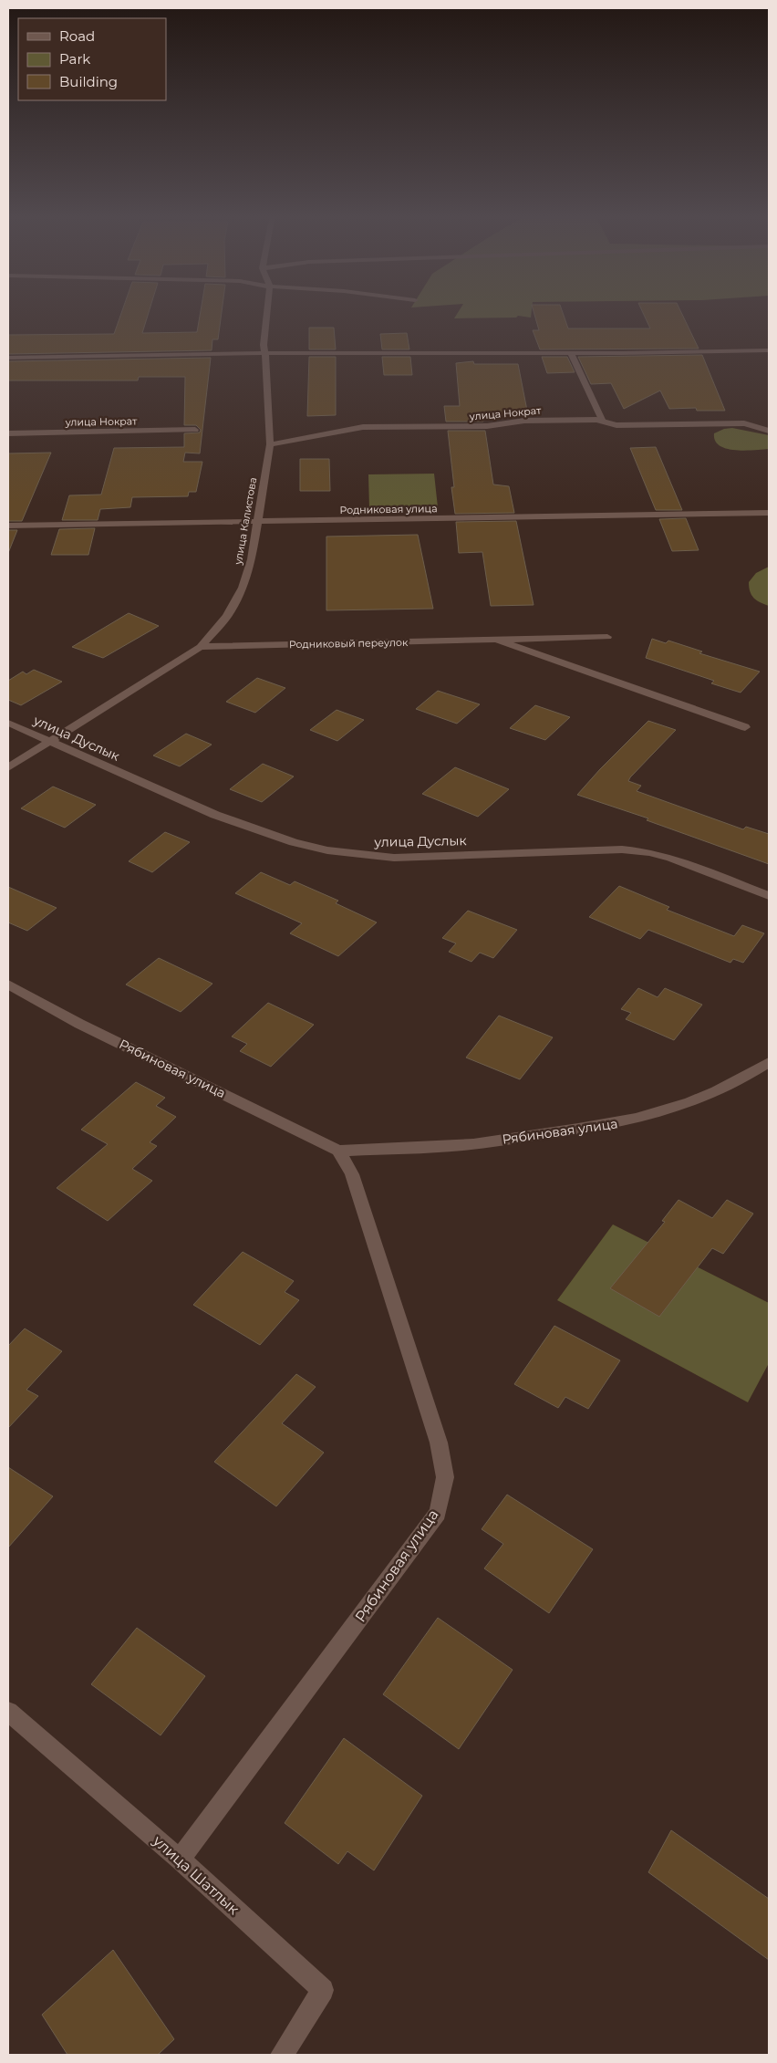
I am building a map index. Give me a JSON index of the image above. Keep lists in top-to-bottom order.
{
  "streets": {
    "street": [
      "улица Нократ",
      "Родниковая улица",
      "улица Калистова",
      "Родниковый переулок",
      "улица Дуслык",
      "Рябиновая улица",
      "улица Шатлык"
    ]
  },
  "crossings": [
    ["улица Нократ", "улица Калистова"],
    ["Родниковая улица", "улица Калистова"],
    ["улица Калистова", "Родниковый переулок"],
    ["улица Калистова", "улица Дуслык"],
    ["Рябиновая улица", "улица Шатлык"]
  ],
  "legend": ["Road", "Park", "Building"]
}
